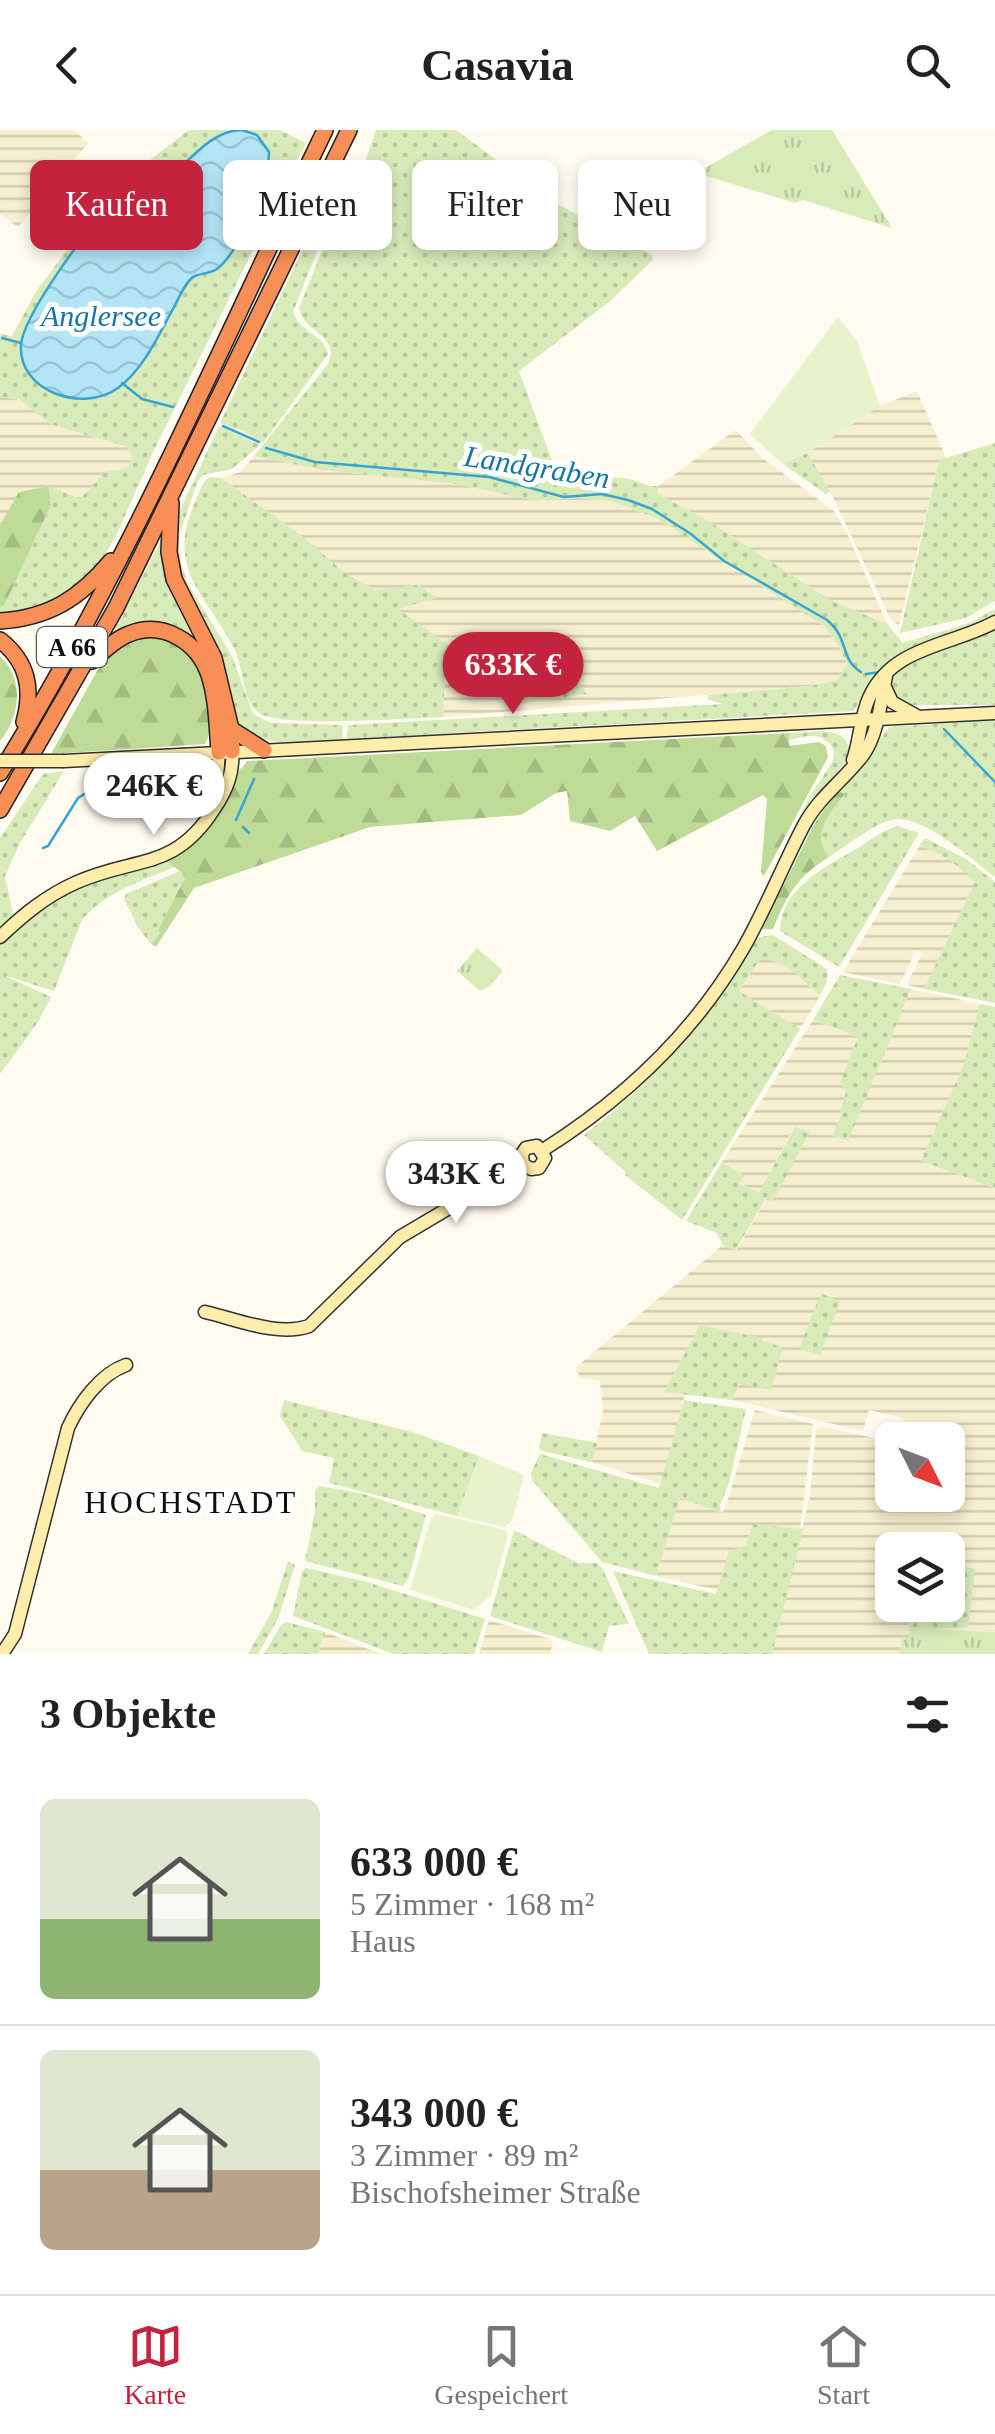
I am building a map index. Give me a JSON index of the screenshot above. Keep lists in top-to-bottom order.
{
  "streets": {
    "highway": ["A 66"]
  },
  "districts": ["HOCHSTADT"],
  "water": ["Anglersee", "Landgraben"],
  "north": "bottom right",
  "page": {
    "header": "Casavia",
    "chip": [
      "Kaufen",
      "Mieten",
      "Filter",
      "Neu"
    ],
    "price": ["633K €", "246K €", "343K €"],
    "heading": "3 Objekte",
    "list": [
      {
        "name": "633 000 €",
        "note": "5 Zimmer · 168 m² · Haus"
      },
      {
        "name": "343 000 €",
        "note": "3 Zimmer · 89 m² · Bischofsheimer Straße"
      }
    ],
    "tabs": ["Karte", "Gespeichert", "Start"]
  }
}
